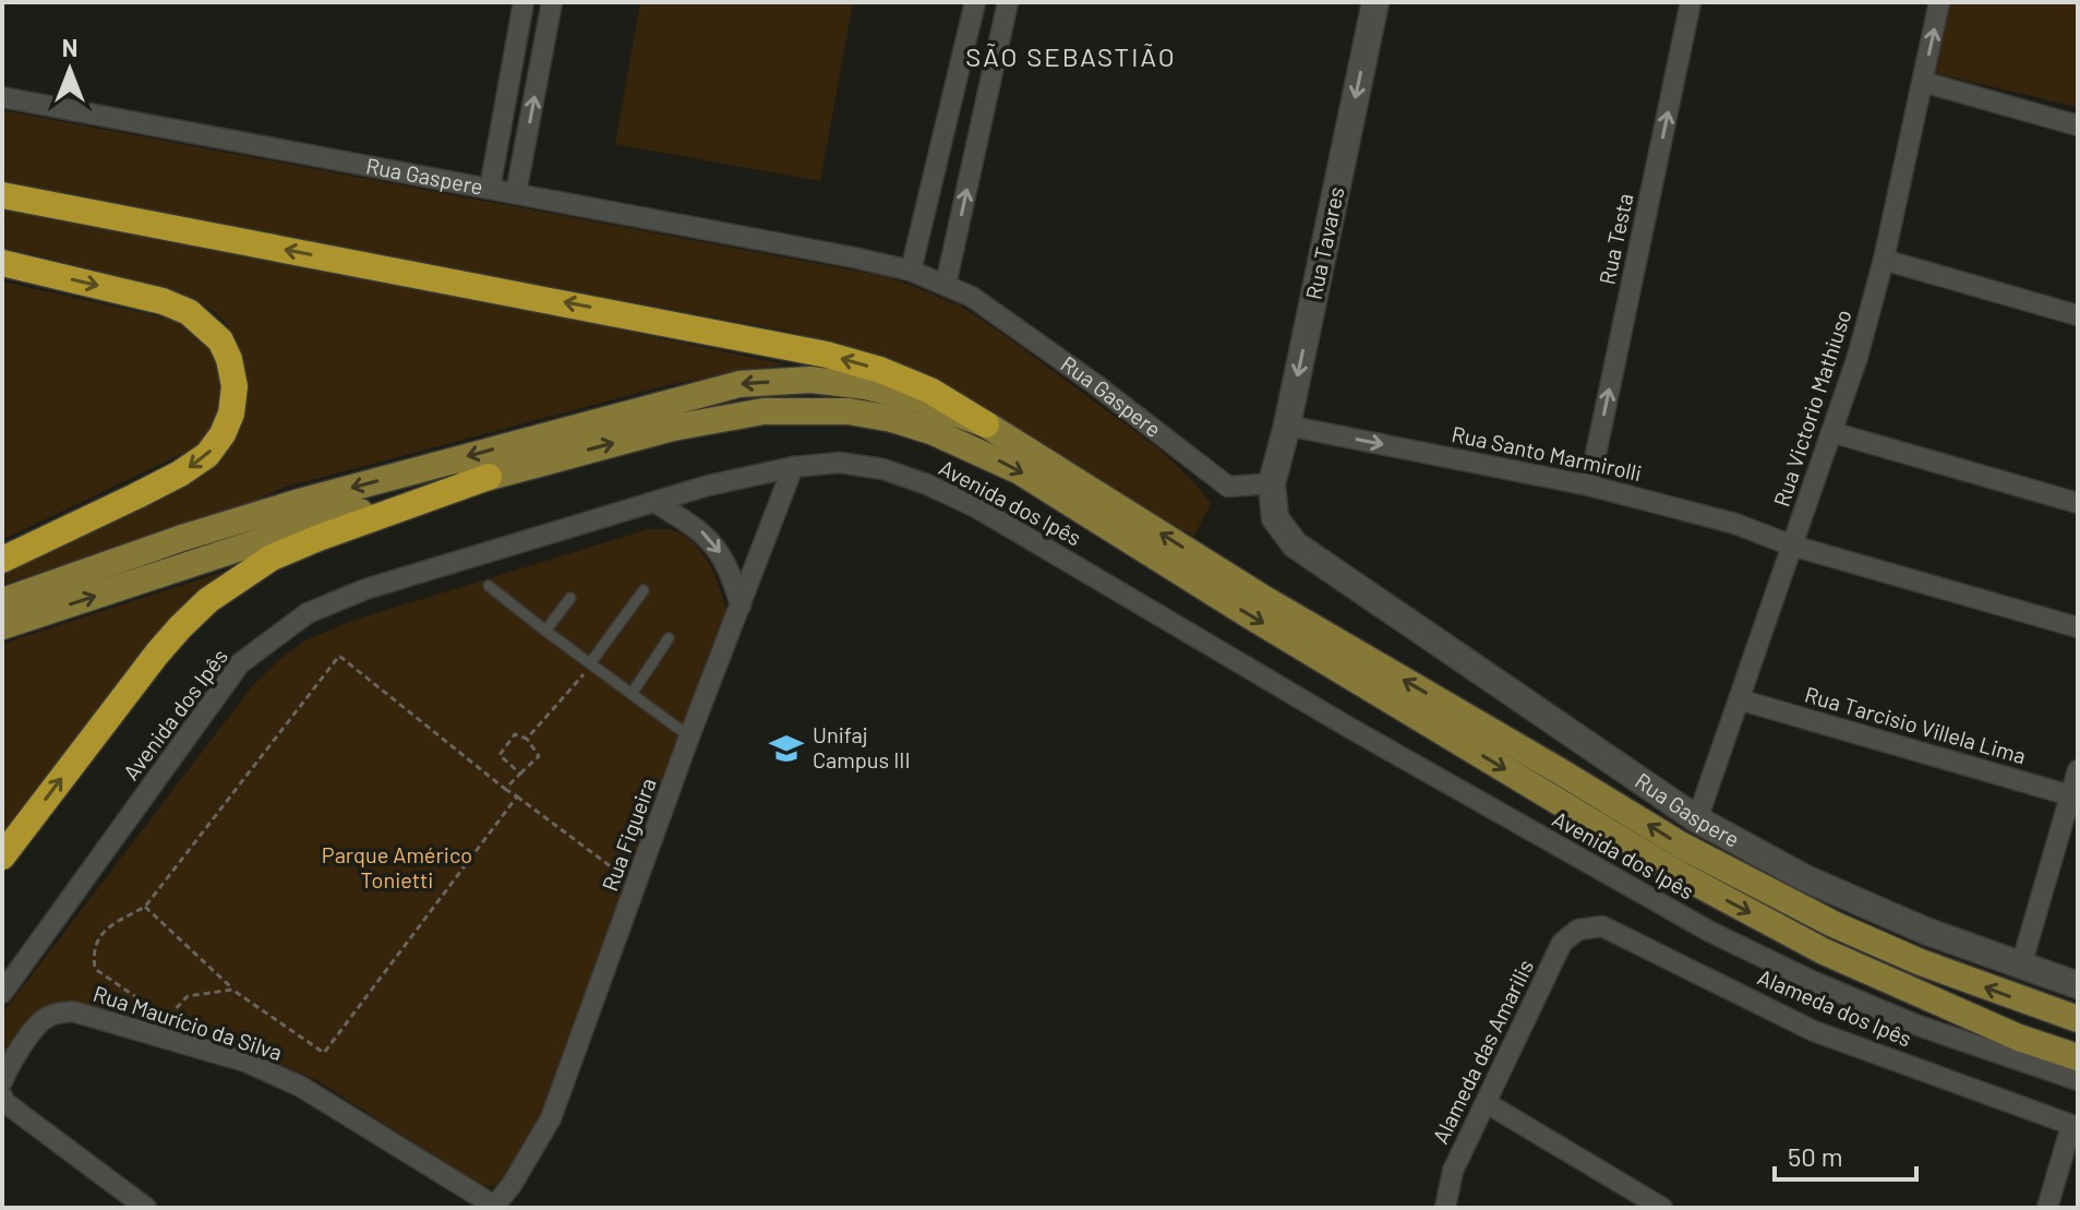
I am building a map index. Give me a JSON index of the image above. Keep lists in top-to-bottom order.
{
  "streets": {
    "street": [
      "Rua Gaspere",
      "Rua Testa",
      "Rua Tavares",
      "Rua Victorio Mathiuso",
      "Rua Santo Marmirolli",
      "Avenida dos Ipês",
      "Rua Tarcisio Villela Lima",
      "Rua Figueira",
      "Alameda dos Ipês",
      "Rua Maurício da Silva",
      "Alameda das Amarilis"
    ]
  },
  "crossings": [
    ["Rua Gaspere", "Rua Tavares"],
    ["Rua Gaspere", "Rua Victorio Mathiuso"],
    ["Rua Testa", "Rua Santo Marmirolli"],
    ["Rua Tavares", "Rua Santo Marmirolli"],
    ["Rua Victorio Mathiuso", "Rua Santo Marmirolli"],
    ["Rua Victorio Mathiuso", "Rua Tarcisio Villela Lima"],
    ["Avenida dos Ipês", "Rua Figueira"],
    ["Rua Figueira", "Rua Maurício da Silva"],
    ["Alameda dos Ipês", "Alameda das Amarilis"]
  ],
  "one_way": ["Rua Testa", "Rua Tavares", "Rua Santo Marmirolli"],
  "districts": ["SÃO SEBASTIÃO"],
  "parks": ["Parque Américo Tonietti"],
  "places": {
    "school or university": ["Unifaj Campus III"]
  },
  "scale_bar": "50 m",
  "north": "top"
}
